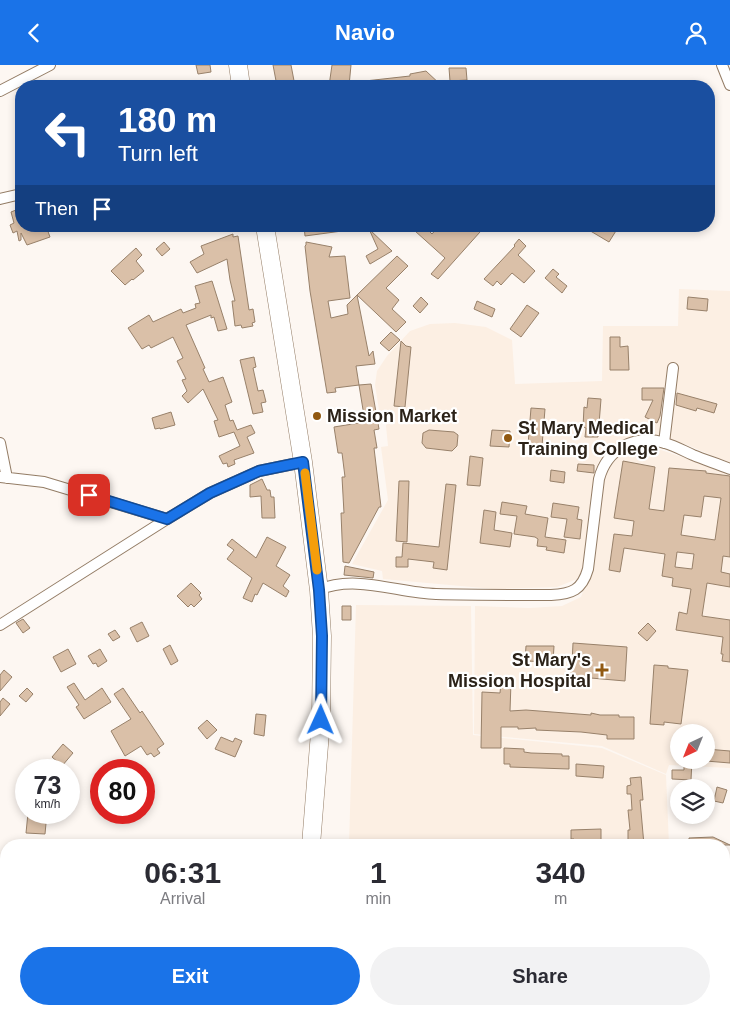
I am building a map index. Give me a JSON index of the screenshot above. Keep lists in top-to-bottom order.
{
  "places": {
    "other": ["Mission Market", "St Mary Medical Training College"],
    "health": ["St Mary's Mission Hospital"]
  },
  "north": "bottom left",
  "page": {
    "header": "Navio",
    "turn": ["180 m", "Turn left"],
    "then": "Then",
    "speed": "73 km/h",
    "limit": "80",
    "eta": [
      "06:31",
      "Arrival",
      "1",
      "min",
      "340",
      "m"
    ],
    "buttons": ["Exit", "Share"]
  }
}
